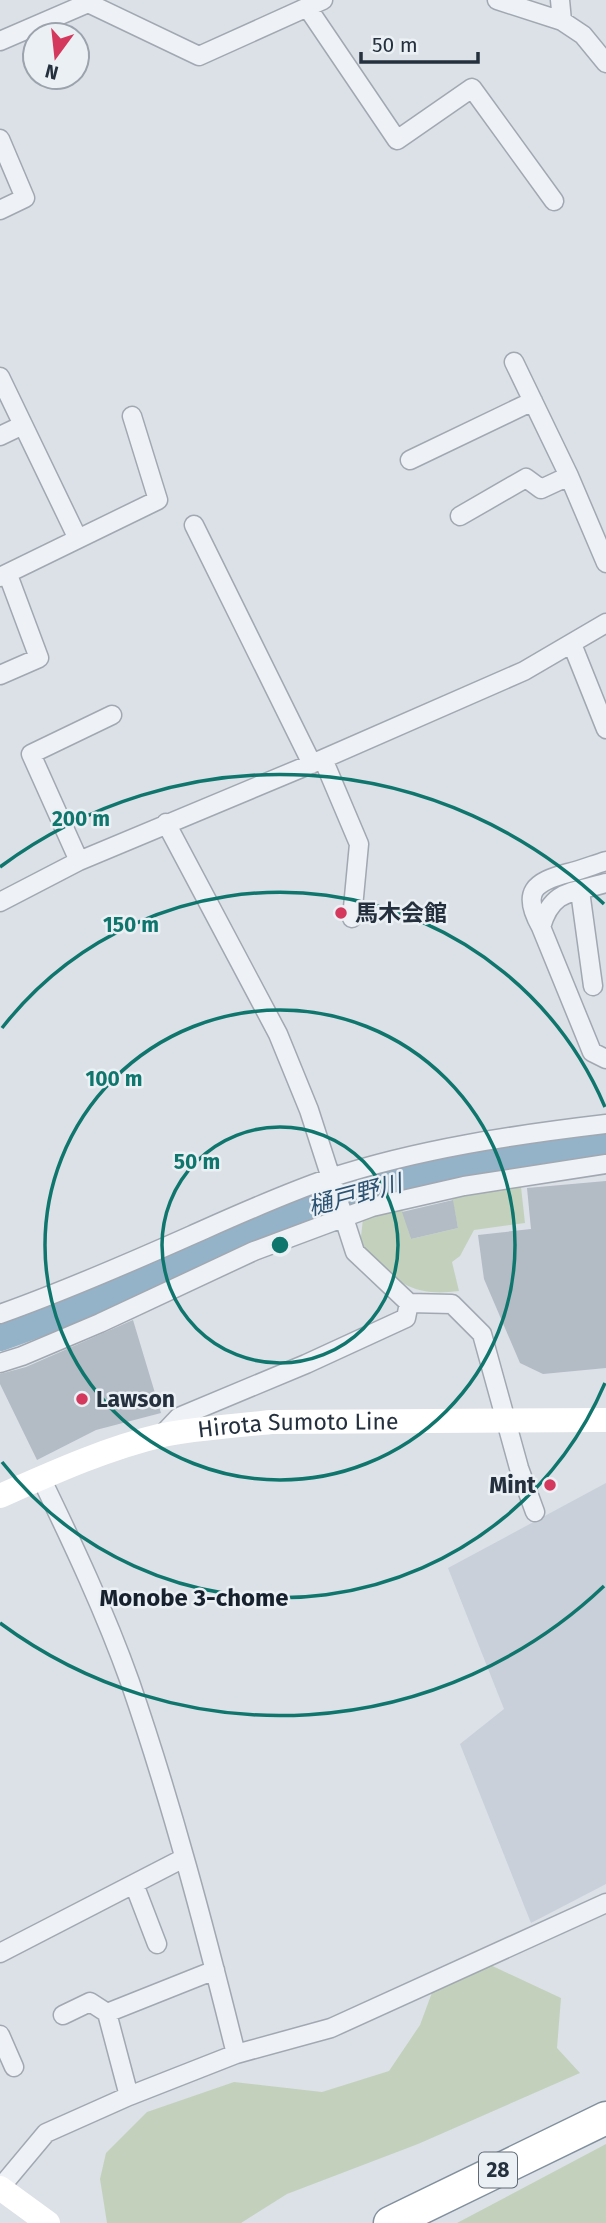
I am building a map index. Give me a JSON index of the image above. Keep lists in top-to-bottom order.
{
  "streets": {
    "highway": ["28"],
    "main road": ["Hirota Sumoto Line"]
  },
  "districts": ["Monobe 3-chome"],
  "water": ["樋戸野川"],
  "places": ["馬木会館", "Lawson", "Mint"],
  "scale_bar": "50 m",
  "north": "bottom",
  "rings": [
    "200 m",
    "150 m",
    "100 m",
    "50 m"
  ]
}
